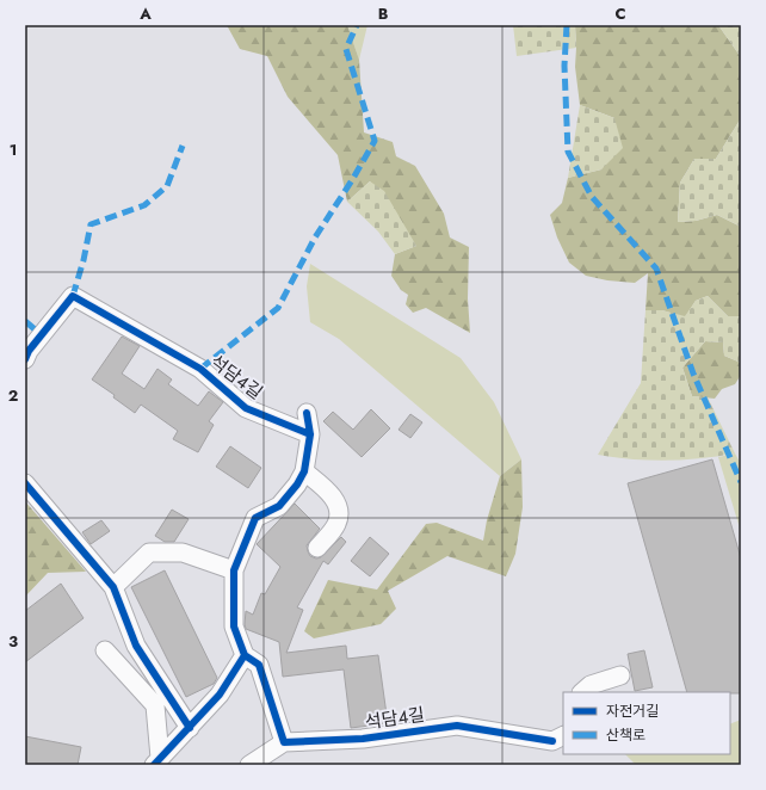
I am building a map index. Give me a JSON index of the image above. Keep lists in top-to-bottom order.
{
  "streets": {
    "street": ["석담4길"]
  },
  "legend": ["자전거길", "산책로"],
  "grid": {
    "columns": ["A", "B", "C"],
    "rows": ["1", "2", "3"]
  }
}
